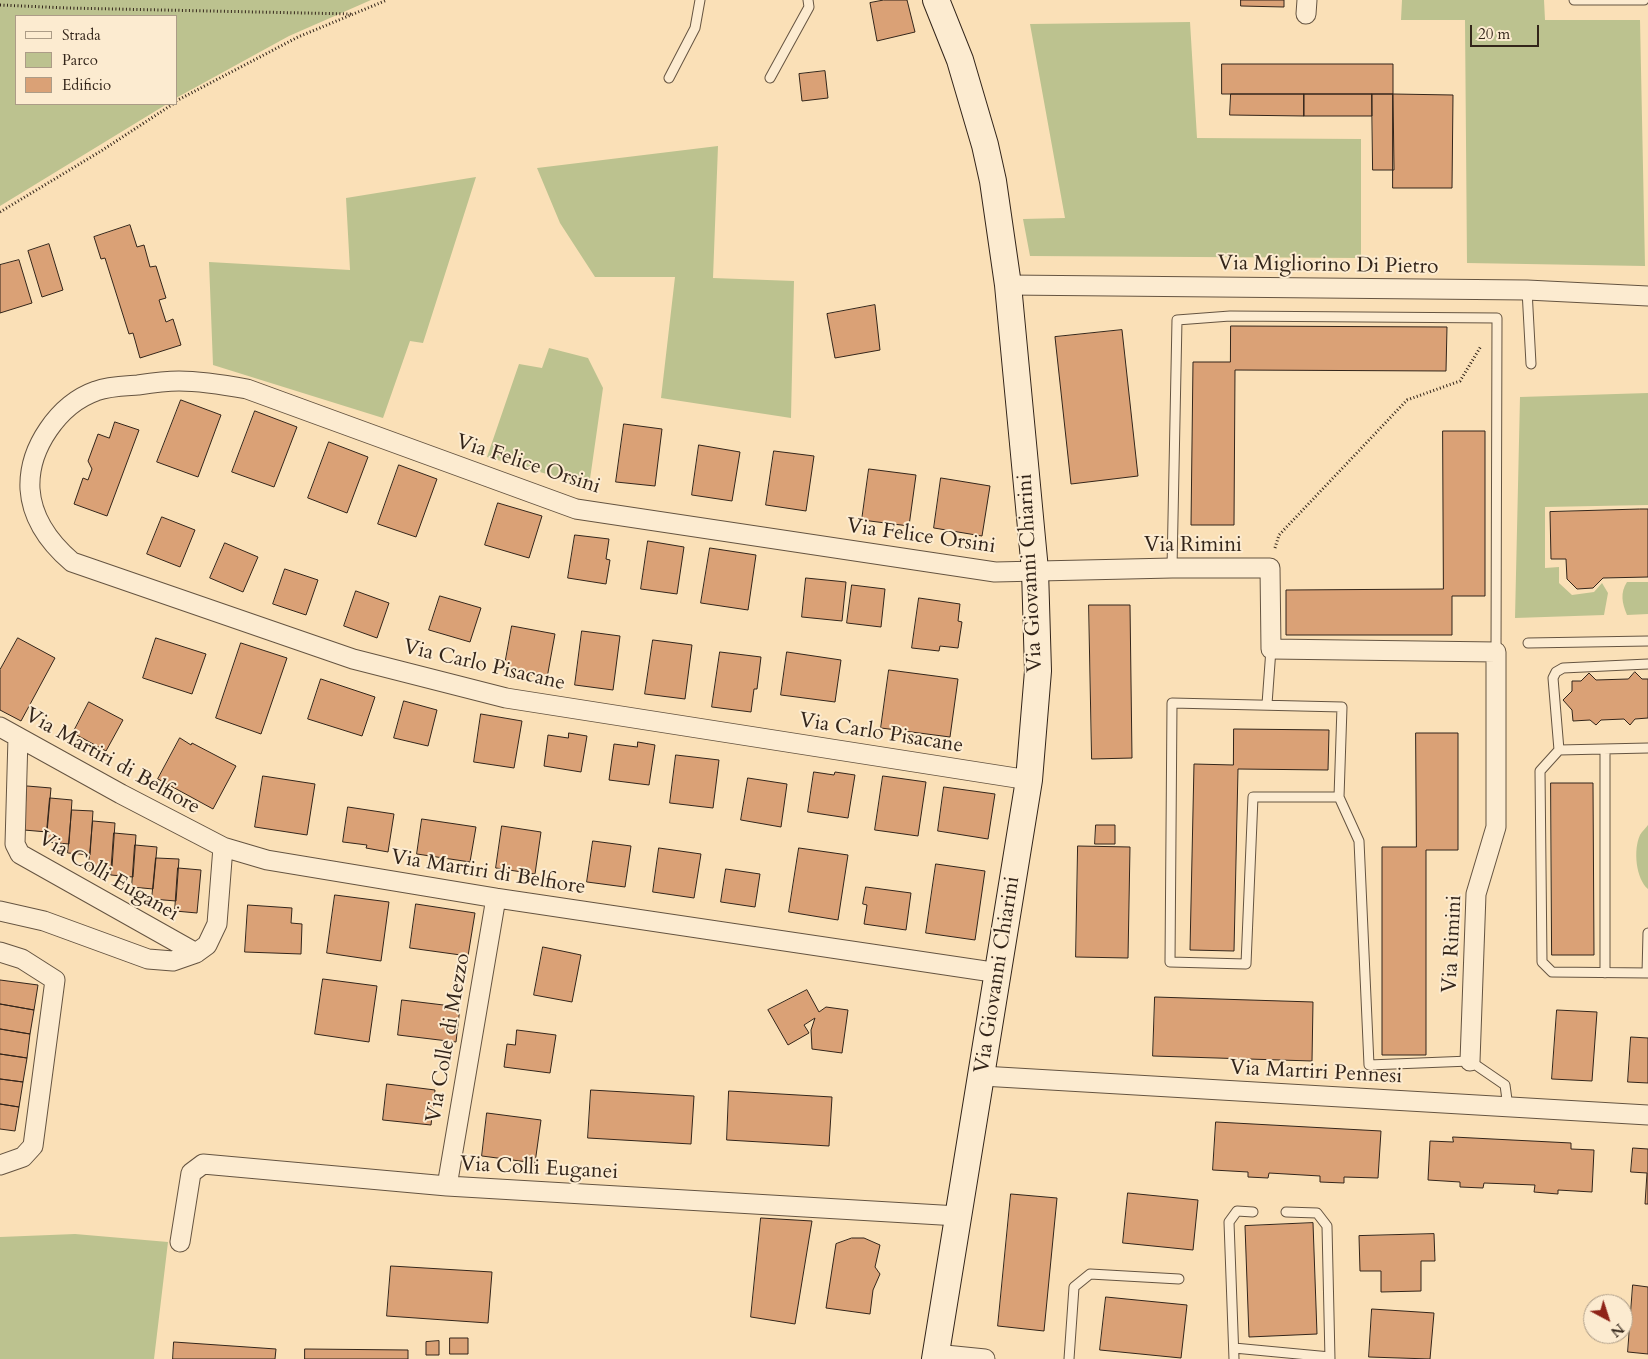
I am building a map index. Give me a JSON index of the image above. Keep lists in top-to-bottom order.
{
  "streets": {
    "main road": ["Via Giovanni Chiarini"],
    "street": [
      "Via Migliorino Di Pietro",
      "Via Felice Orsini",
      "Via Rimini",
      "Via Carlo Pisacane",
      "Via Martiri di Belfiore",
      "Via Colli Euganei",
      "Via Colle di Mezzo",
      "Via Martiri Pennesi"
    ]
  },
  "crossings": [
    ["Via Migliorino Di Pietro", "Via Giovanni Chiarini"],
    ["Via Felice Orsini", "Via Rimini"],
    ["Via Felice Orsini", "Via Giovanni Chiarini"],
    ["Via Felice Orsini", "Via Carlo Pisacane"],
    ["Via Rimini", "Via Giovanni Chiarini"],
    ["Via Giovanni Chiarini", "Via Carlo Pisacane"],
    ["Via Giovanni Chiarini", "Via Martiri di Belfiore"],
    ["Via Giovanni Chiarini", "Via Colli Euganei"],
    ["Via Giovanni Chiarini", "Via Martiri Pennesi"],
    ["Via Martiri di Belfiore", "Via Colli Euganei"],
    ["Via Martiri di Belfiore", "Via Colle di Mezzo"],
    ["Via Colli Euganei", "Via Colle di Mezzo"]
  ],
  "legend": ["Strada", "Parco", "Edificio"],
  "scale_bar": "20 m",
  "north": "bottom right"
}
